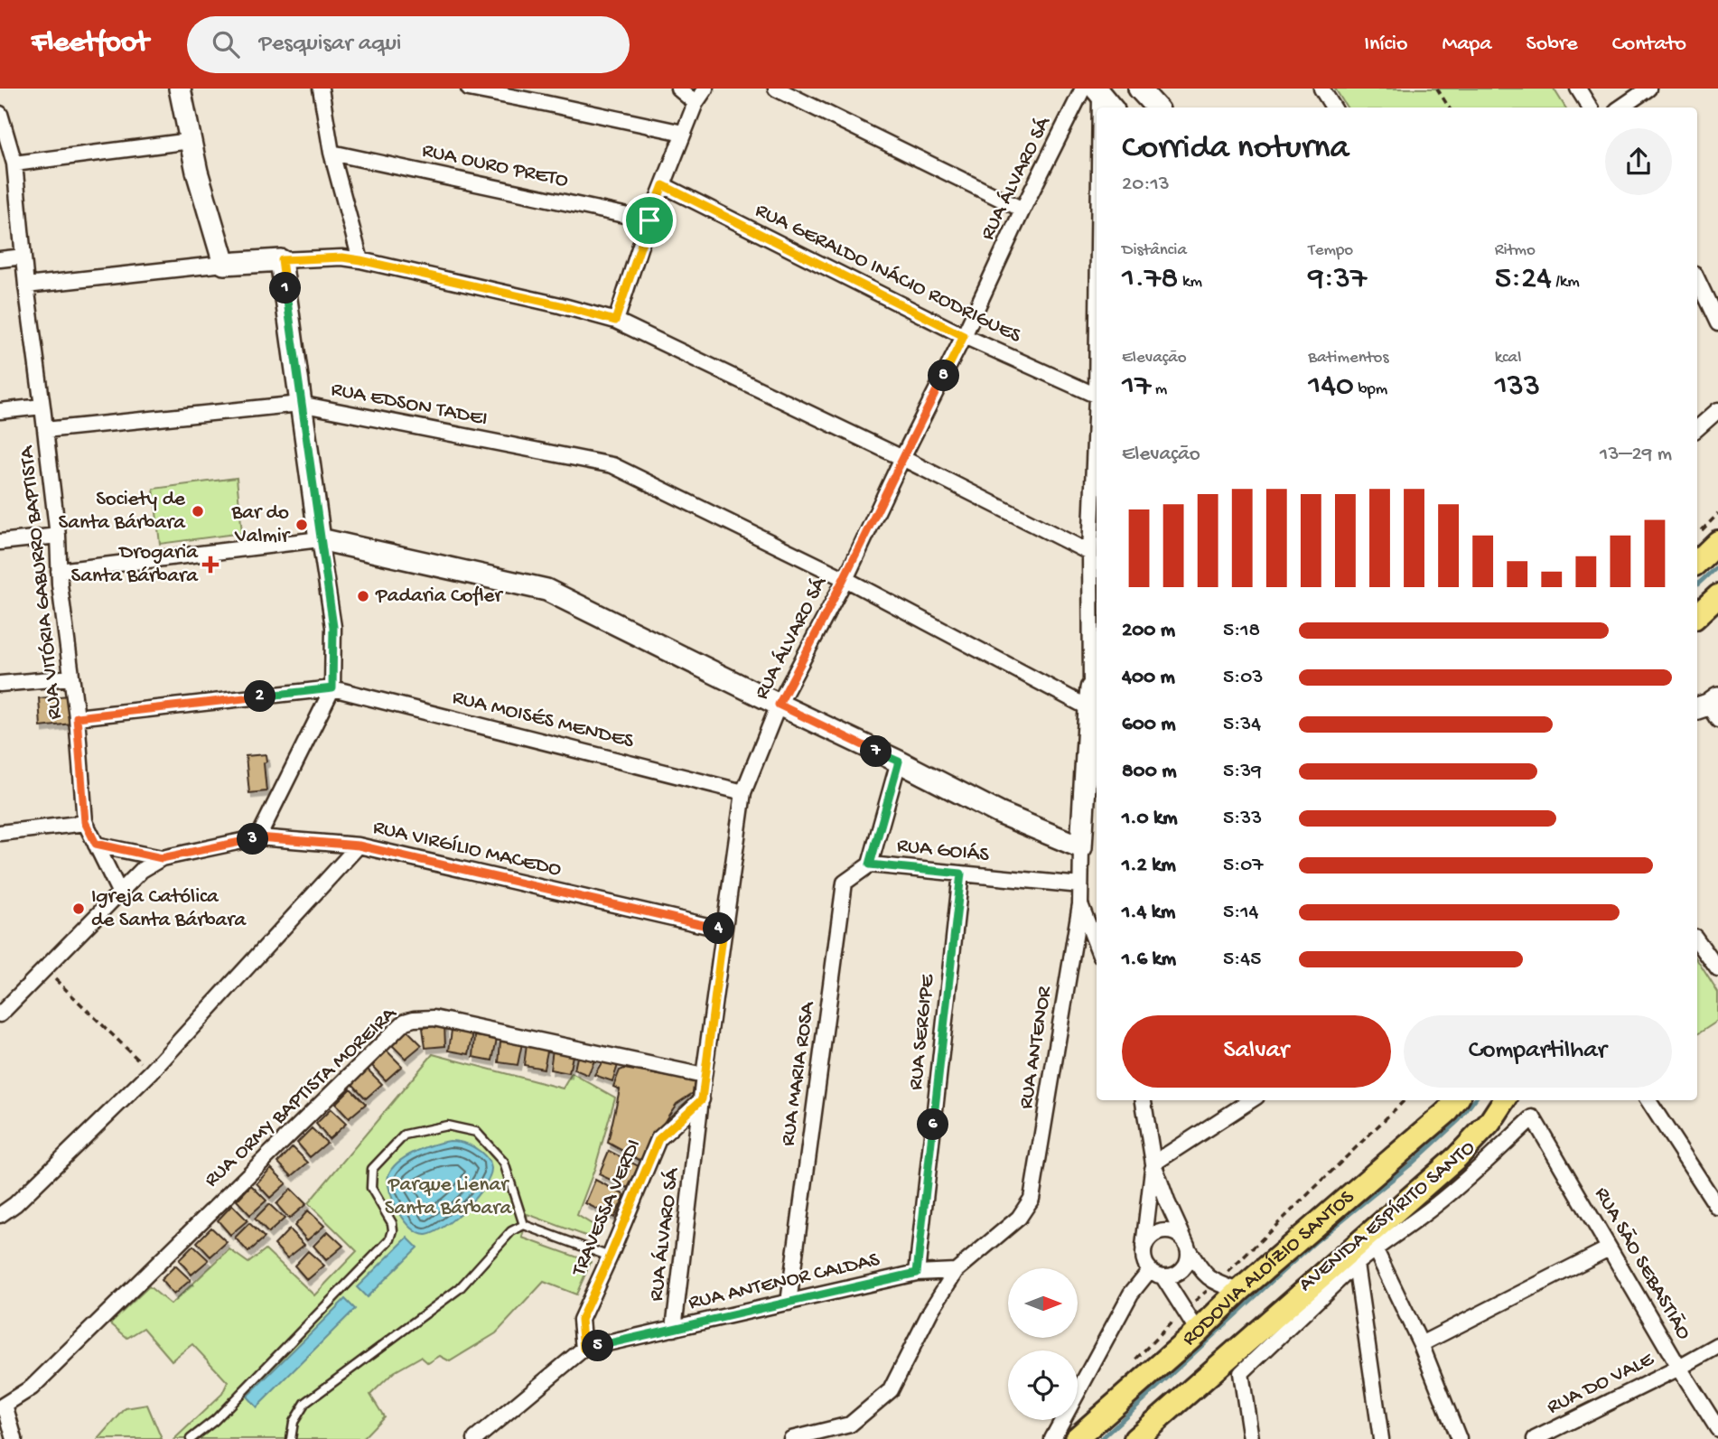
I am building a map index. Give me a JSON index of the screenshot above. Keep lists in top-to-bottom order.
{
  "streets": {
    "main road": ["RODOVIA ALOÍZIO SANTOS"],
    "street": [
      "RUA OURO PRETO",
      "RUA ÁLVARO SÁ",
      "RUA GERALDO INÁCIO RODRIGUES",
      "RUA EDSON TADEI",
      "RUA VITÓRIA GABURRO BAPTISTA",
      "RUA MOISÉS MENDES",
      "RUA VIRGÍLIO MACEDO",
      "RUA GOIÁS",
      "RUA SERGIPE",
      "RUA ANTENOR",
      "RUA MARIA ROSA",
      "RUA ORMY BAPTISTA MOREIRA",
      "TRAVESSA VERDI",
      "AVENIDA ESPÍRITO SANTO",
      "RUA SÃO SEBASTIÃO",
      "RUA ANTENOR CALDAS",
      "RUA DO VALE"
    ]
  },
  "crossings": [
    ["RUA ÁLVARO SÁ", "RUA GERALDO INÁCIO RODRIGUES"],
    ["RUA ÁLVARO SÁ", "RUA EDSON TADEI"],
    ["RUA ÁLVARO SÁ", "RUA MOISÉS MENDES"],
    ["RUA ÁLVARO SÁ", "RUA VIRGÍLIO MACEDO"],
    ["RUA ÁLVARO SÁ", "RUA ORMY BAPTISTA MOREIRA"],
    ["RUA ÁLVARO SÁ", "TRAVESSA VERDI"],
    ["RUA ÁLVARO SÁ", "RUA ANTENOR CALDAS"],
    ["RUA EDSON TADEI", "RUA VITÓRIA GABURRO BAPTISTA"],
    ["RUA GOIÁS", "RUA SERGIPE"],
    ["RUA GOIÁS", "RUA MARIA ROSA"],
    ["RUA SERGIPE", "RUA ANTENOR CALDAS"],
    ["RUA ANTENOR", "RUA ANTENOR CALDAS"],
    ["RUA MARIA ROSA", "RUA ANTENOR CALDAS"],
    ["TRAVESSA VERDI", "RUA ANTENOR CALDAS"],
    ["AVENIDA ESPÍRITO SANTO", "RUA SÃO SEBASTIÃO"],
    ["RUA SÃO SEBASTIÃO", "RUA DO VALE"]
  ],
  "parks": ["Parque Lienar Santa Bárbara"],
  "places": {
    "other": [
      "Society de Santa Bárbara",
      "Bar do Valmir",
      "Padaria Cofler",
      "Igreja Católica de Santa Bárbara"
    ],
    "health": ["Drogaria Santa Bárbara"]
  },
  "north": "right",
  "page": {
    "header": "Fleetfoot",
    "search": "Pesquisar aqui",
    "nav": [
      "Início",
      "Mapa",
      "Sobre",
      "Contato"
    ],
    "heading": ["Corrida noturna", "20:13"],
    "stats": [
      ["Distância", "1.78 km"],
      ["Tempo", "9:37"],
      ["Ritmo", "5:24 /km"],
      ["Elevação", "17 m"],
      ["Batimentos", "140 bpm"],
      ["kcal", "133"]
    ],
    "pins": [
      "1",
      "8",
      "2",
      "7",
      "3",
      "4",
      "6",
      "5"
    ],
    "chart": ["Elevação", "13–29 m"],
    "list": [
      {
        "name": "200 m",
        "note": "5:18"
      },
      {
        "name": "400 m",
        "note": "5:03"
      },
      {
        "name": "600 m",
        "note": "5:34"
      },
      {
        "name": "800 m",
        "note": "5:39"
      },
      {
        "name": "1.0 km",
        "note": "5:33"
      },
      {
        "name": "1.2 km",
        "note": "5:07"
      },
      {
        "name": "1.4 km",
        "note": "5:14"
      },
      {
        "name": "1.6 km",
        "note": "5:45"
      }
    ],
    "buttons": ["Salvar", "Compartilhar"]
  }
}
